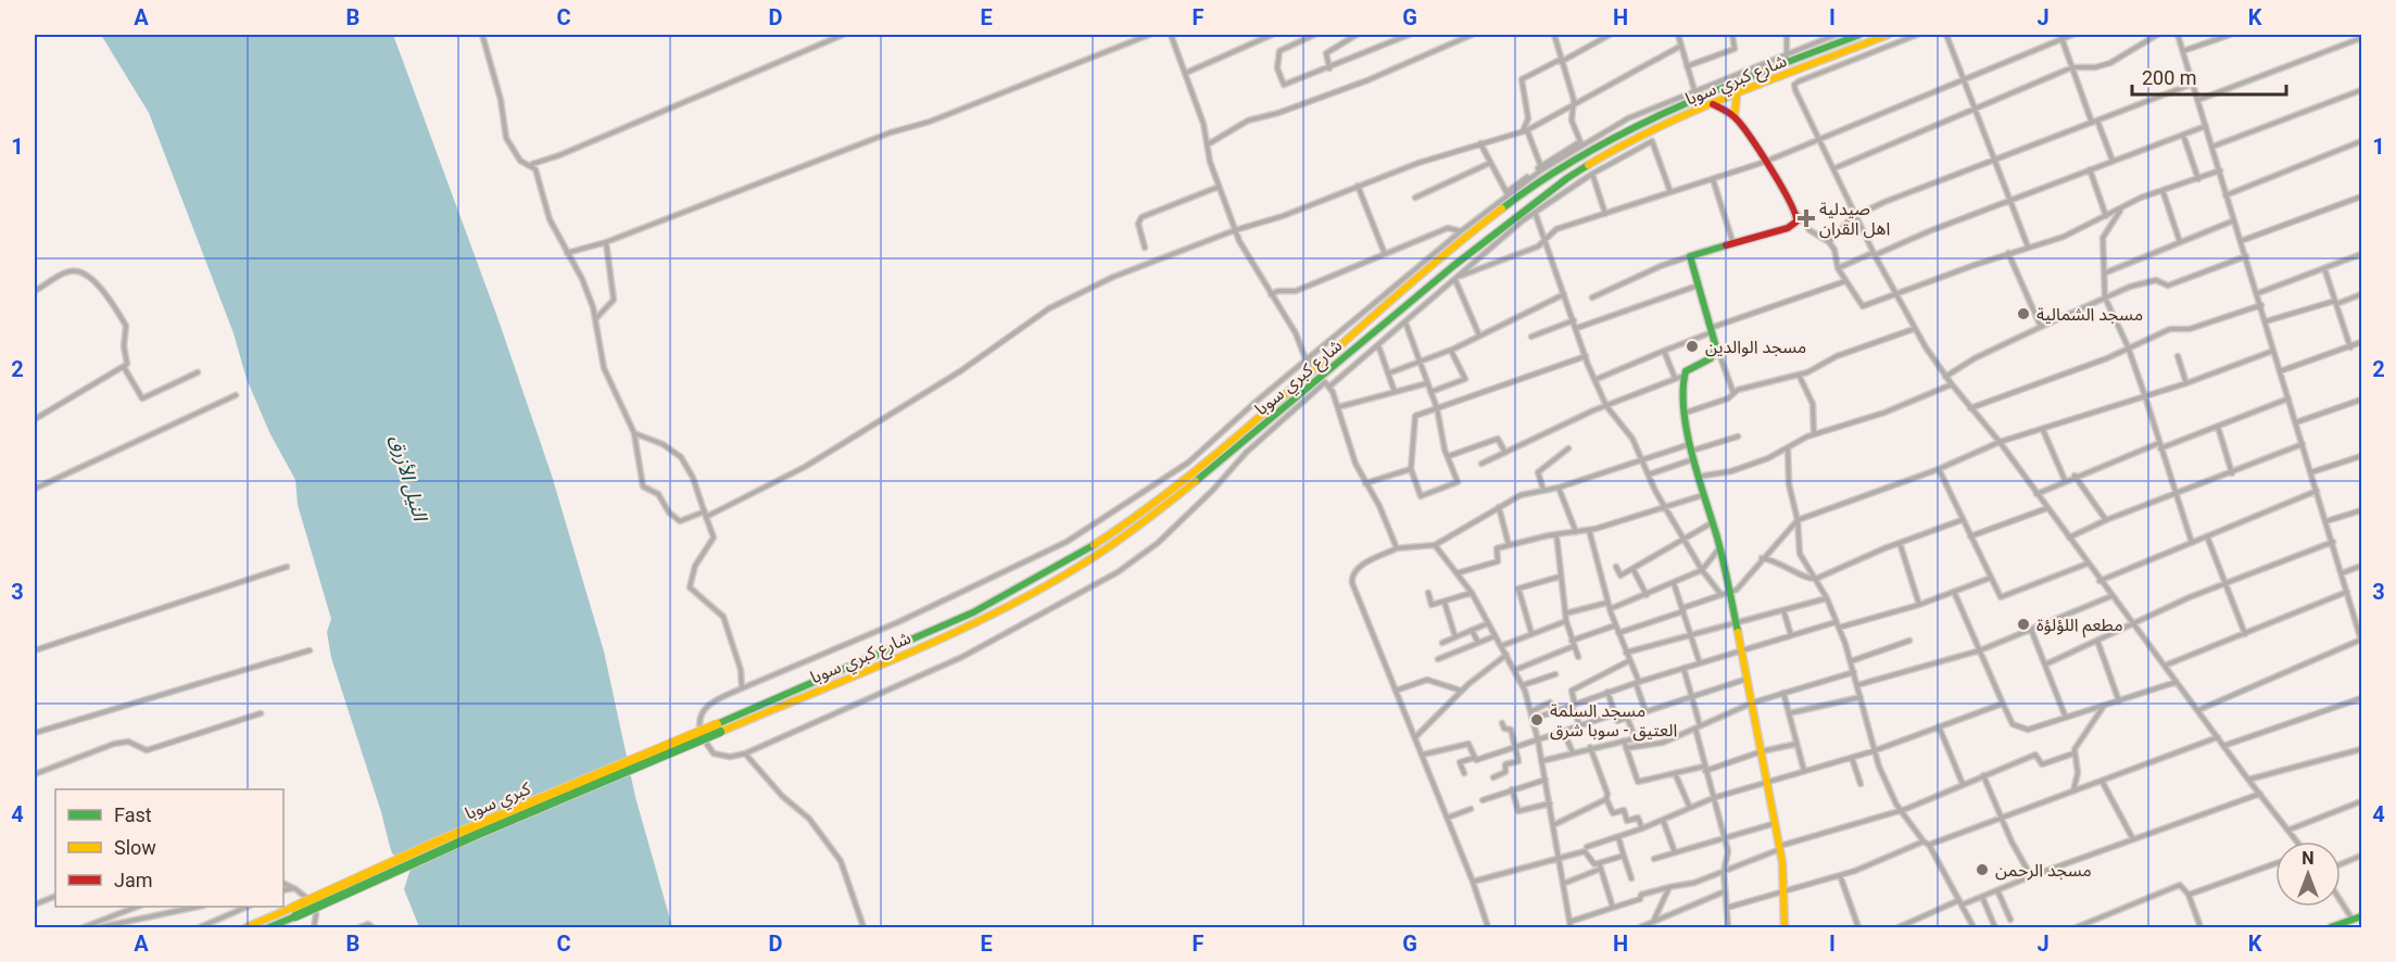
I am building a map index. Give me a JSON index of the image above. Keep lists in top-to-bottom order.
{
  "streets": {
    "main road": ["شارع كبري سوبا", "كبري سوبا"]
  },
  "crossings": [
    ["شارع كبري سوبا", "كبري سوبا"]
  ],
  "water": ["النيل الأزرق"],
  "places": {
    "health": ["صيدلية اهل القران"],
    "other": [
      "مسجد الشمالية",
      "مسجد الوالدين",
      "مطعم اللؤلؤة",
      "مسجد السلمة العتيق - سوبا شرق",
      "مسجد الرحمن"
    ]
  },
  "legend": ["Fast", "Slow", "Jam"],
  "scale_bar": "200 m",
  "north": "top",
  "grid": {
    "columns": [
      "A",
      "B",
      "C",
      "D",
      "E",
      "F",
      "G",
      "H",
      "I",
      "J",
      "K"
    ],
    "rows": [
      "1",
      "2",
      "3",
      "4"
    ]
  }
}
